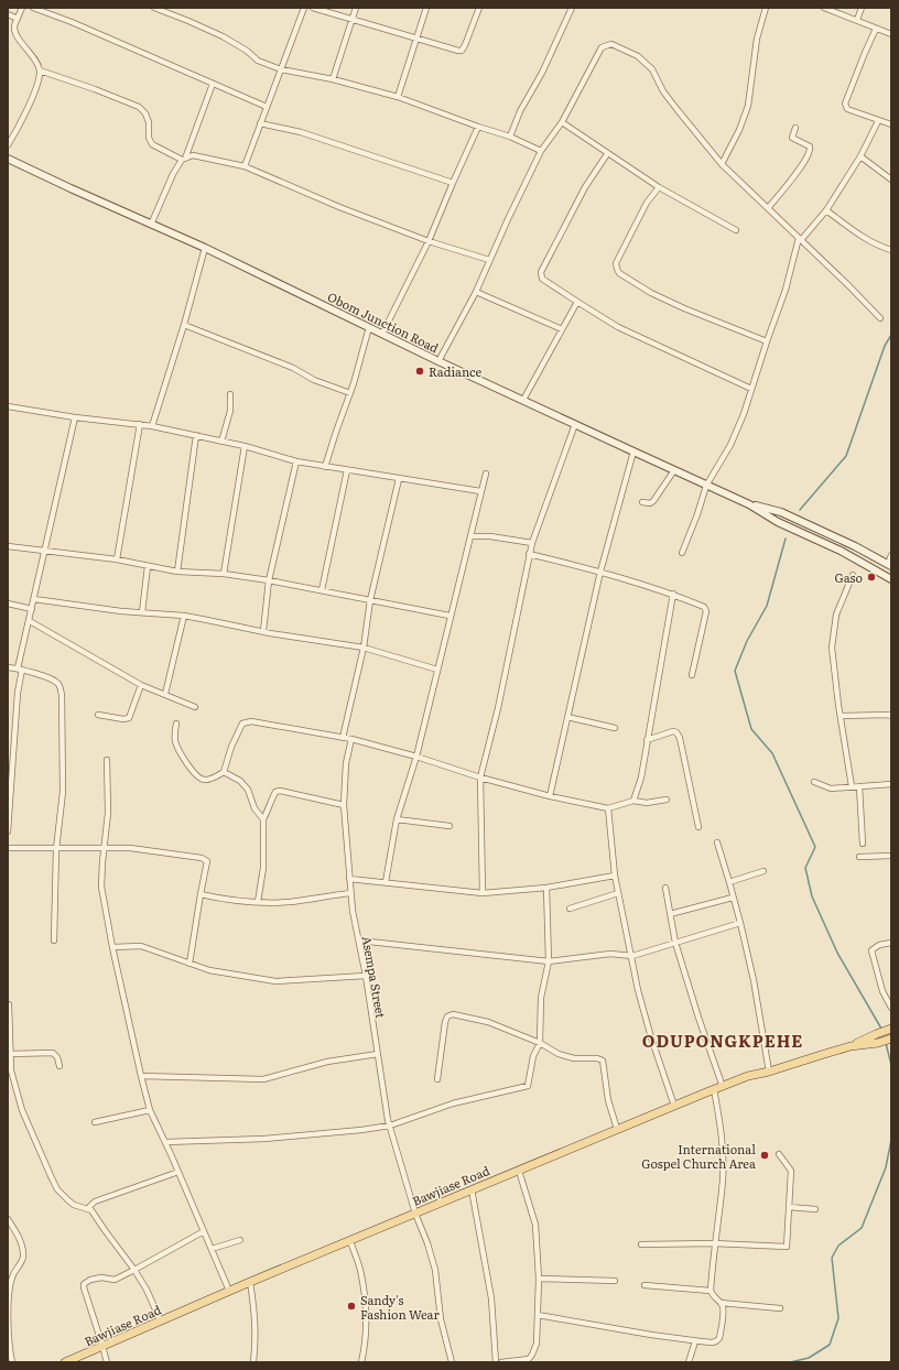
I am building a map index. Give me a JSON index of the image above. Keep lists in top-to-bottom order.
{
  "streets": {
    "main road": ["Obom Junction Road", "Bawjiase Road"],
    "street": ["Asempa Street"]
  },
  "crossings": [
    ["Asempa Street", "Bawjiase Road"]
  ],
  "districts": ["ODUPONGKPEHE"],
  "places": [
    "Radiance",
    "Gaso",
    "International Gospel Church Area",
    "Sandy's Fashion Wear"
  ]
}
